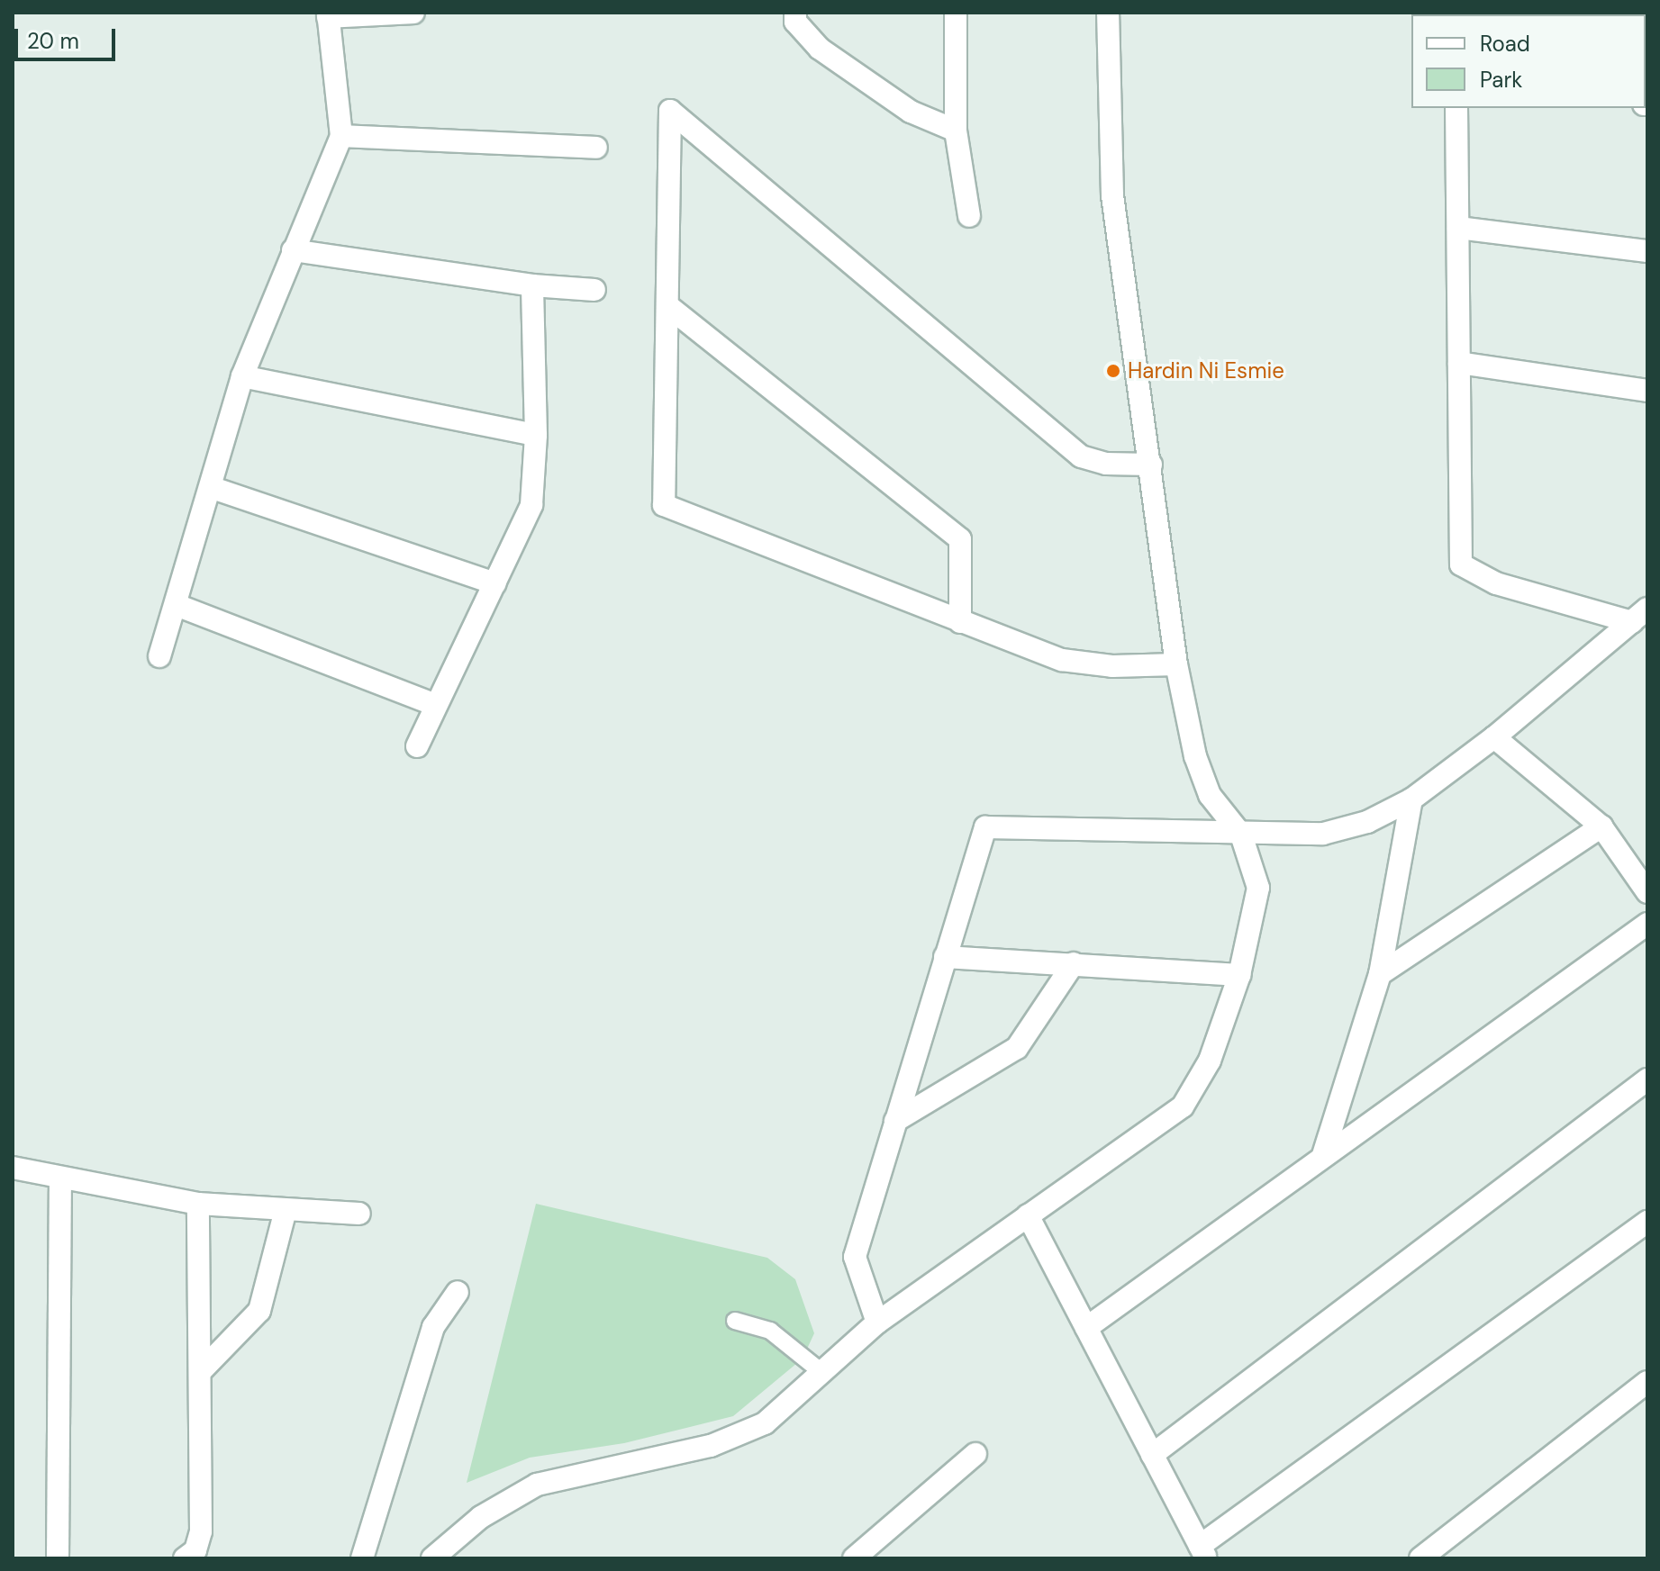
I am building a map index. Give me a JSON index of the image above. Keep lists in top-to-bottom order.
{
  "places": ["Hardin Ni Esmie"],
  "legend": ["Road", "Park"],
  "scale_bar": "20 m"
}
